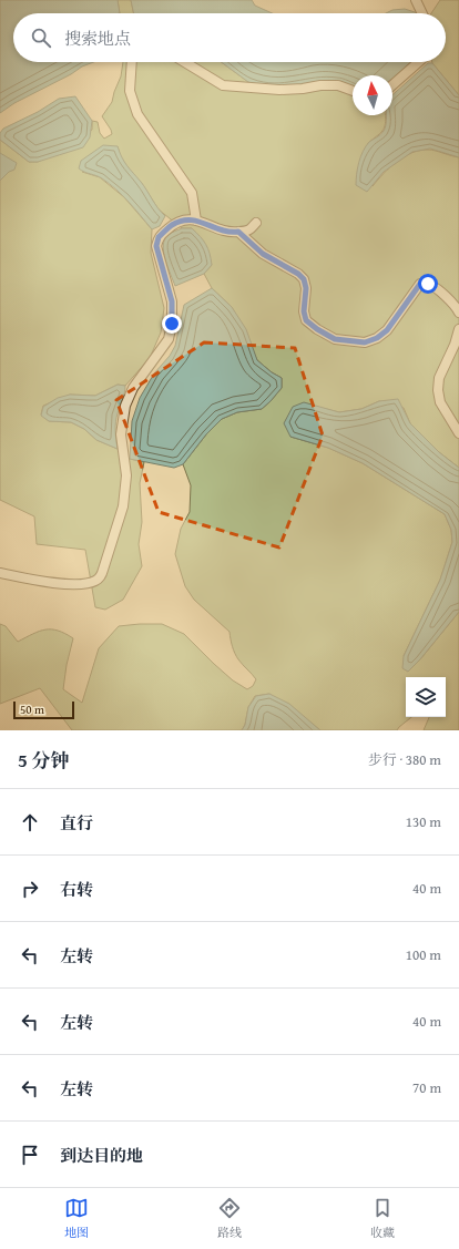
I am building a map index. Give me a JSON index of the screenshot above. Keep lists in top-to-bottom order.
{
  "scale_bar": "50 m",
  "north": "top",
  "page": {
    "search": "搜索地点",
    "scale": "50 m",
    "heading": ["5 分钟", "步行 · 380 m"],
    "list": [
      ["直行", "130 m"],
      ["右转", "40 m"],
      ["左转", "100 m"],
      ["左转", "40 m"],
      ["左转", "70 m"],
      "到达目的地"
    ],
    "nav": ["地图", "路线", "收藏"]
  }
}
